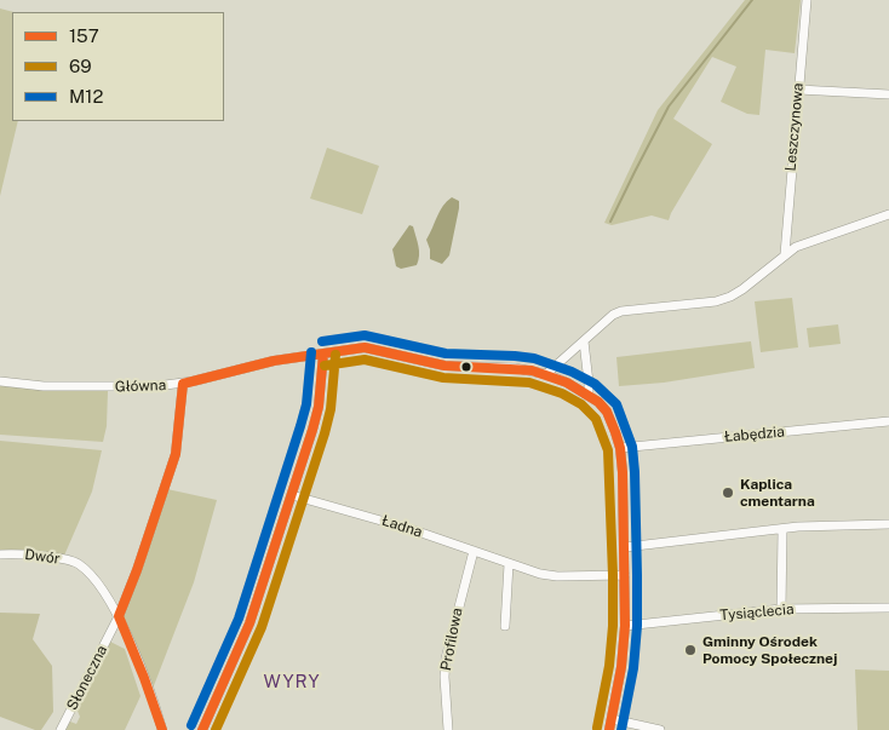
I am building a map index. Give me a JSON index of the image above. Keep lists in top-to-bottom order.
{
  "streets": {
    "street": [
      "Leszczynowa",
      "Główna",
      "Łabędzia",
      "Ładna",
      "Dwór",
      "Tysiąclecia",
      "Profilowa",
      "Słoneczna"
    ]
  },
  "crossings": [
    ["Główna", "Łabędzia"],
    ["Główna", "Ładna"],
    ["Główna", "Tysiąclecia"],
    ["Główna", "Słoneczna"],
    ["Ładna", "Profilowa"],
    ["Dwór", "Słoneczna"]
  ],
  "districts": ["WYRY"],
  "places": ["Kaplica cmentarna", "Gminny Ośrodek Pomocy Społecznej"],
  "lines": ["transit line M12", "transit line 157", "transit line 69"],
  "legend": ["157", "69", "M12"]
}
